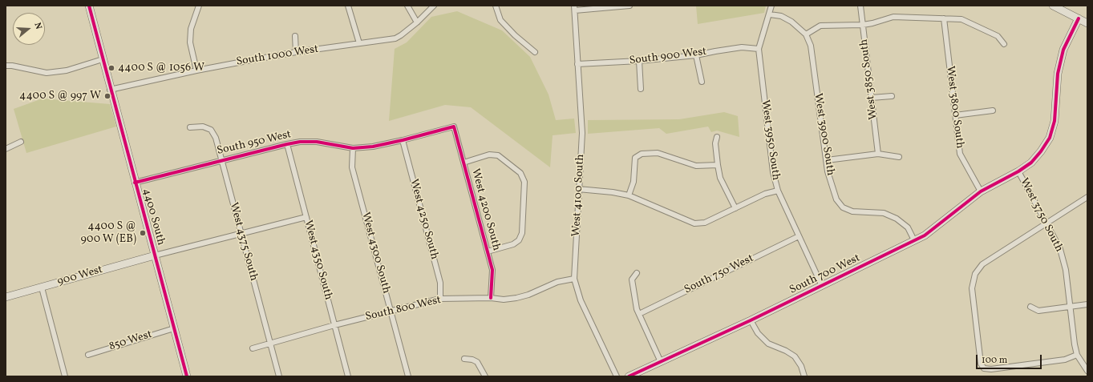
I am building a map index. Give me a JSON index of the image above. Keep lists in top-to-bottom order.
{
  "streets": {
    "street": [
      "South 1000 West",
      "South 900 West",
      "West 3850 South",
      "West 3800 South",
      "West 3900 South",
      "West 3950 South",
      "South 950 West",
      "West 4100 South",
      "West 4200 South",
      "West 3750 South",
      "4400 South",
      "West 4250 South",
      "West 4375 South",
      "West 4300 South",
      "West 4350 South",
      "South 750 West",
      "South 700 West",
      "900 West",
      "South 800 West",
      "850 West"
    ]
  },
  "crossings": [
    ["South 1000 West", "4400 South"],
    ["South 900 West", "West 3950 South"],
    ["South 900 West", "West 4100 South"],
    ["West 3800 South", "South 700 West"],
    ["West 3900 South", "South 700 West"],
    ["West 3950 South", "South 750 West"],
    ["West 3950 South", "South 700 West"],
    ["South 950 West", "West 4200 South"],
    ["South 950 West", "4400 South"],
    ["South 950 West", "West 4250 South"],
    ["South 950 West", "West 4375 South"],
    ["South 950 West", "West 4300 South"],
    ["South 950 West", "West 4350 South"],
    ["West 4100 South", "South 800 West"],
    ["West 4200 South", "South 800 West"],
    ["West 3750 South", "South 700 West"],
    ["4400 South", "900 West"],
    ["4400 South", "850 West"],
    ["West 4250 South", "South 800 West"],
    ["West 4375 South", "South 800 West"],
    ["West 4300 South", "South 800 West"],
    ["West 4350 South", "South 800 West"]
  ],
  "places": ["4400 S @ 1056 W", "4400 S @ 997 W", "4400 S @ 900 W (EB)"],
  "scale_bar": "100 m",
  "north": "right"
}
